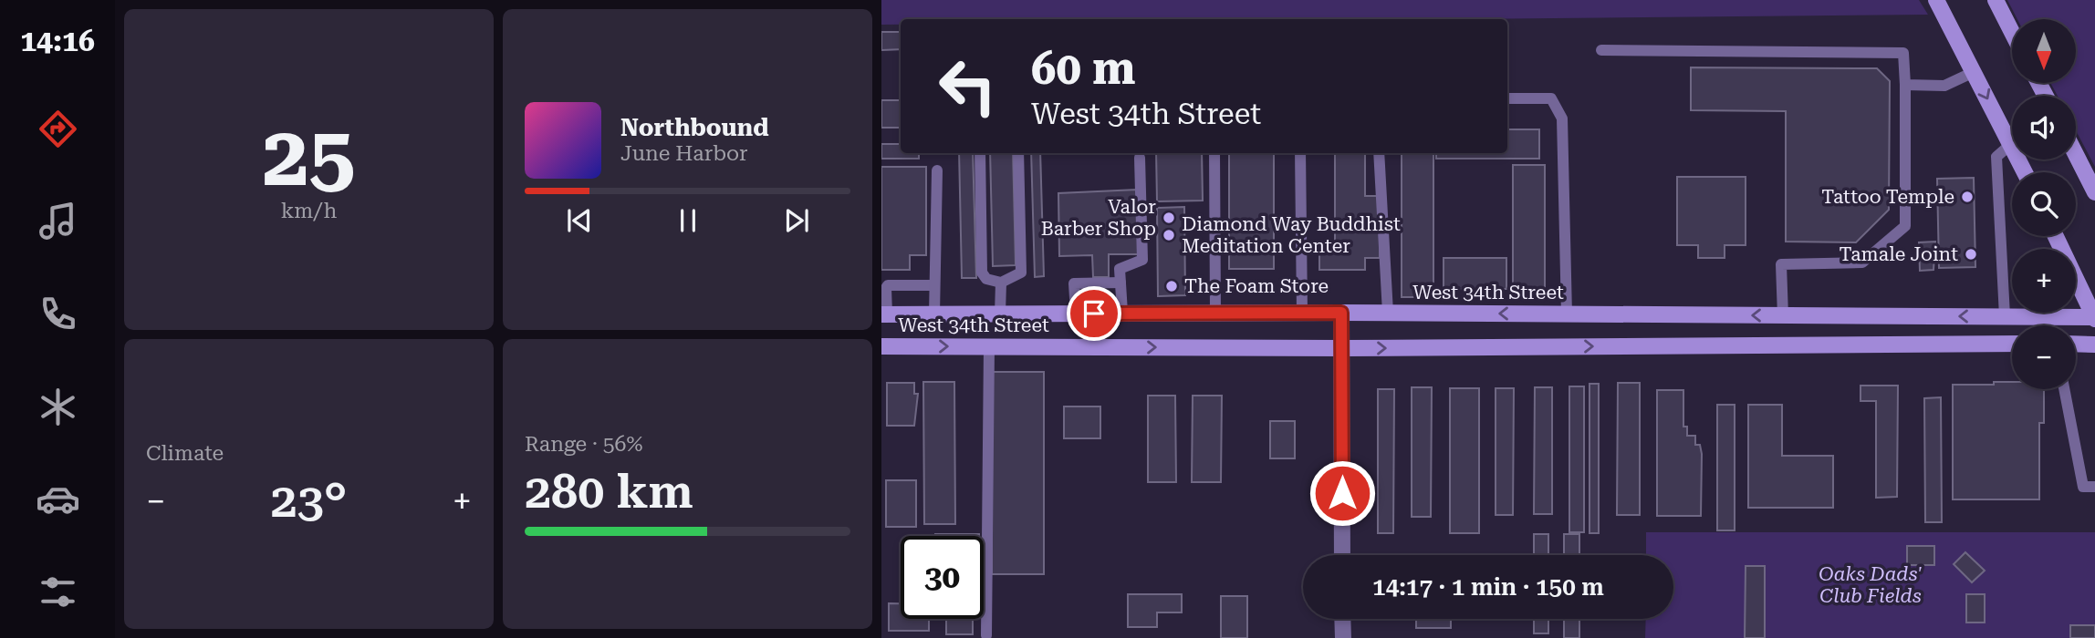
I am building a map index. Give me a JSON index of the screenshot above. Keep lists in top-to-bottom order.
{
  "streets": {
    "main road": ["West 34th Street"]
  },
  "parks": ["Oaks Dads' Club Fields"],
  "places": [
    "Tattoo Temple",
    "Valor Barber Shop",
    "Diamond Way Buddhist Meditation Center",
    "Tamale Joint",
    "The Foam Store"
  ],
  "north": "bottom",
  "page": {
    "tabs": "14:16",
    "tile": [
      ["25", "km/h"],
      "Climate",
      ["Range · 56%", "280 km"]
    ],
    "map_buttons": ["+", "−"],
    "turn": ["60 m", "West 34th Street"],
    "song": ["Northbound", "June Harbor"],
    "heat": ["−", "23°", "+"],
    "limit": "30",
    "trip": "14:17 · 1 min · 150 m"
  }
}
